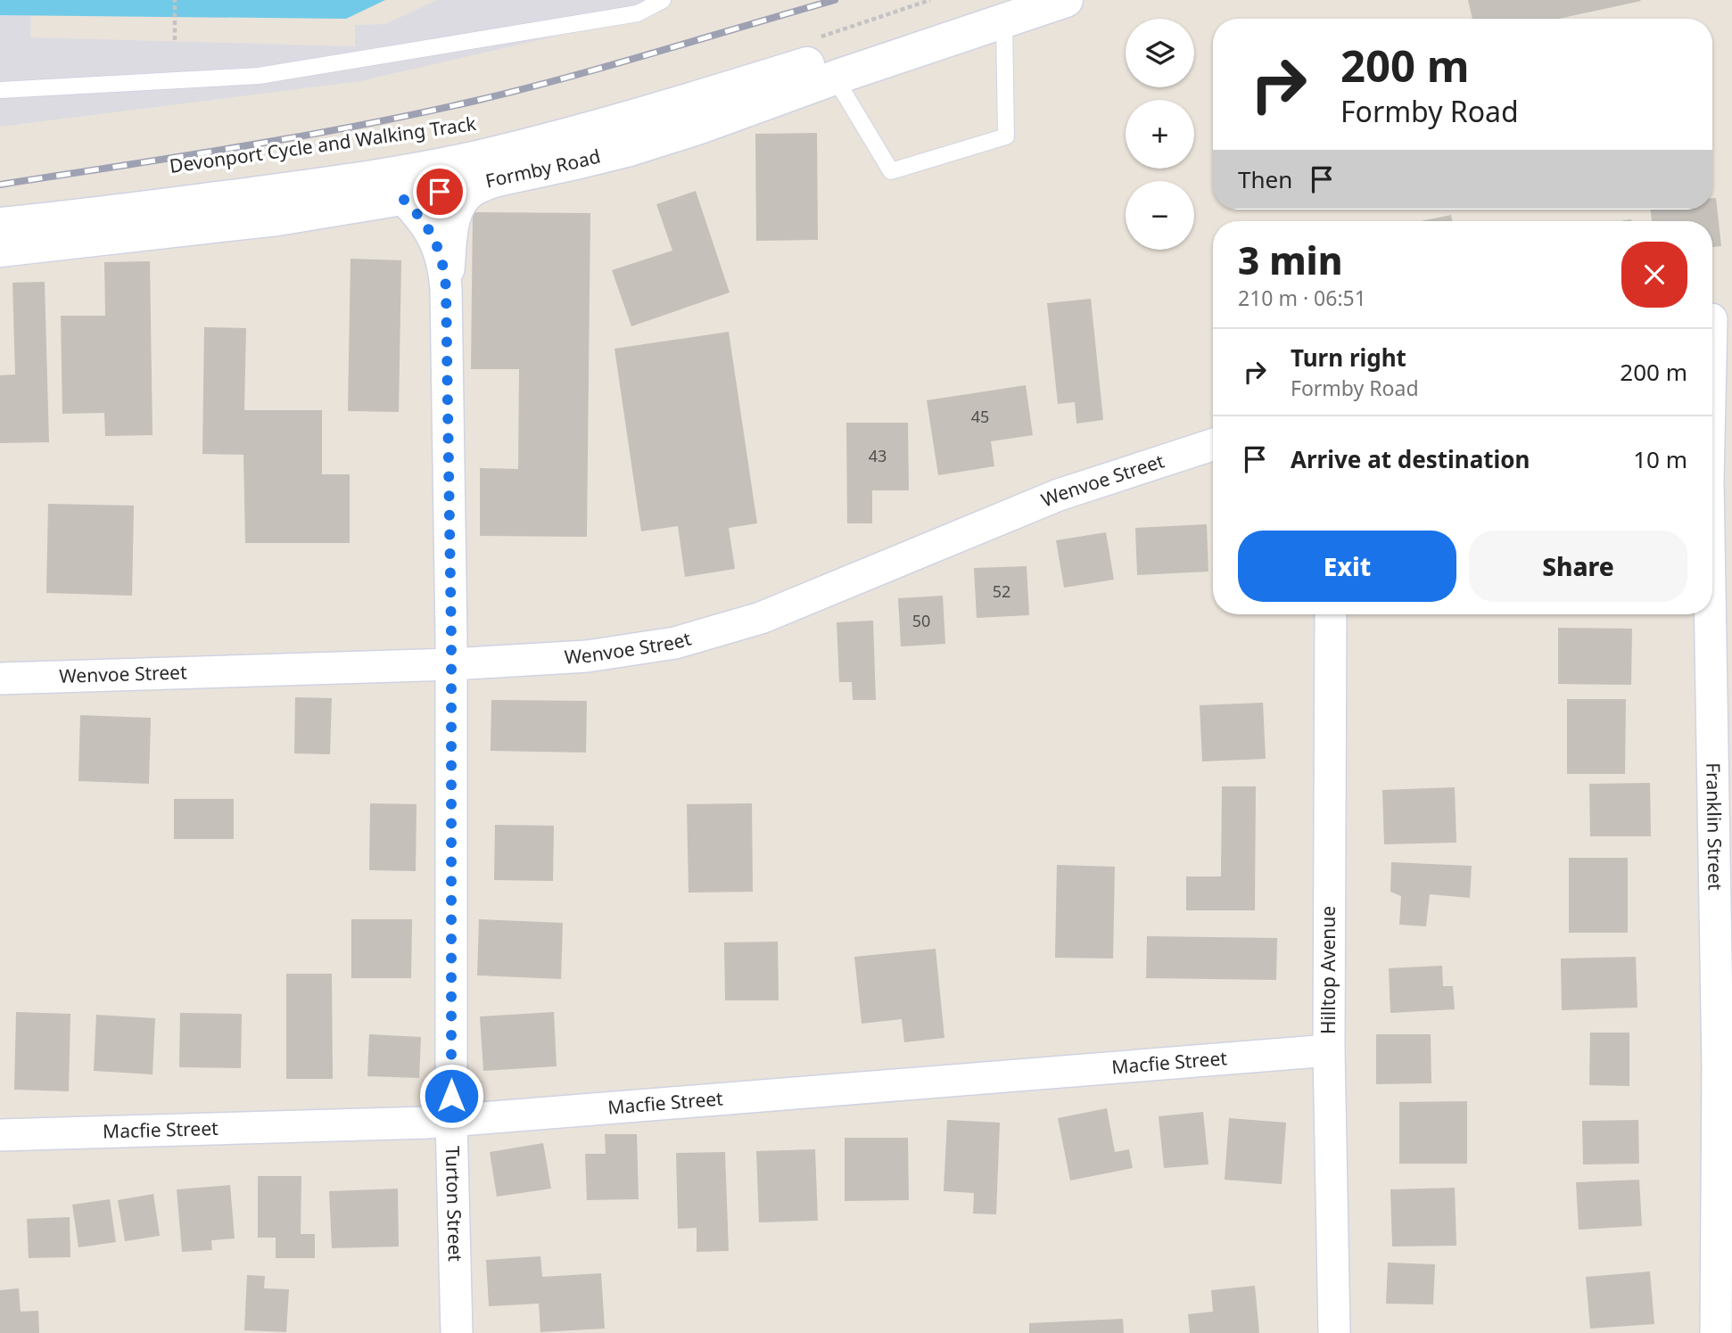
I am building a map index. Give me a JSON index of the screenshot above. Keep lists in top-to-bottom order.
{
  "streets": {
    "main road": ["Formby Road"],
    "street": [
      "Wenvoe Street",
      "Franklin Street",
      "Hilltop Avenue",
      "Macfie Street",
      "Turton Street"
    ]
  },
  "crossings": [
    ["Formby Road", "Turton Street"],
    ["Wenvoe Street", "Turton Street"],
    ["Hilltop Avenue", "Macfie Street"],
    ["Macfie Street", "Turton Street"]
  ],
  "house_numbers": [
    "45",
    "43",
    "52",
    "50"
  ],
  "page": {
    "map_buttons": ["+", "−"],
    "turn": ["200 m", "Formby Road"],
    "then": "Then",
    "heading": ["3 min", "210 m · 06:51"],
    "list": [
      {
        "name": "Turn right",
        "note": "Formby Road",
        "value": "200 m"
      },
      {
        "name": "Arrive at destination",
        "value": "10 m"
      }
    ],
    "buttons": ["Exit", "Share"]
  }
}
